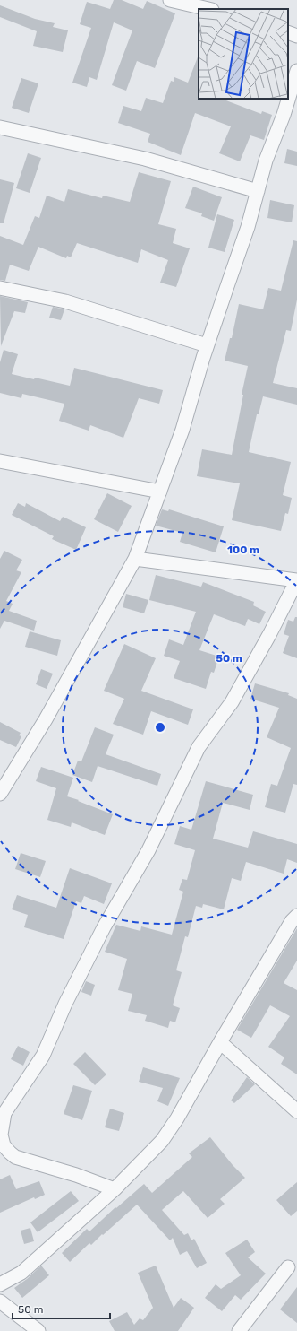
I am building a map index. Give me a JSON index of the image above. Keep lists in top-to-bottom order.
{
  "scale_bar": "50 m",
  "rings": ["100 m", "50 m"]
}
